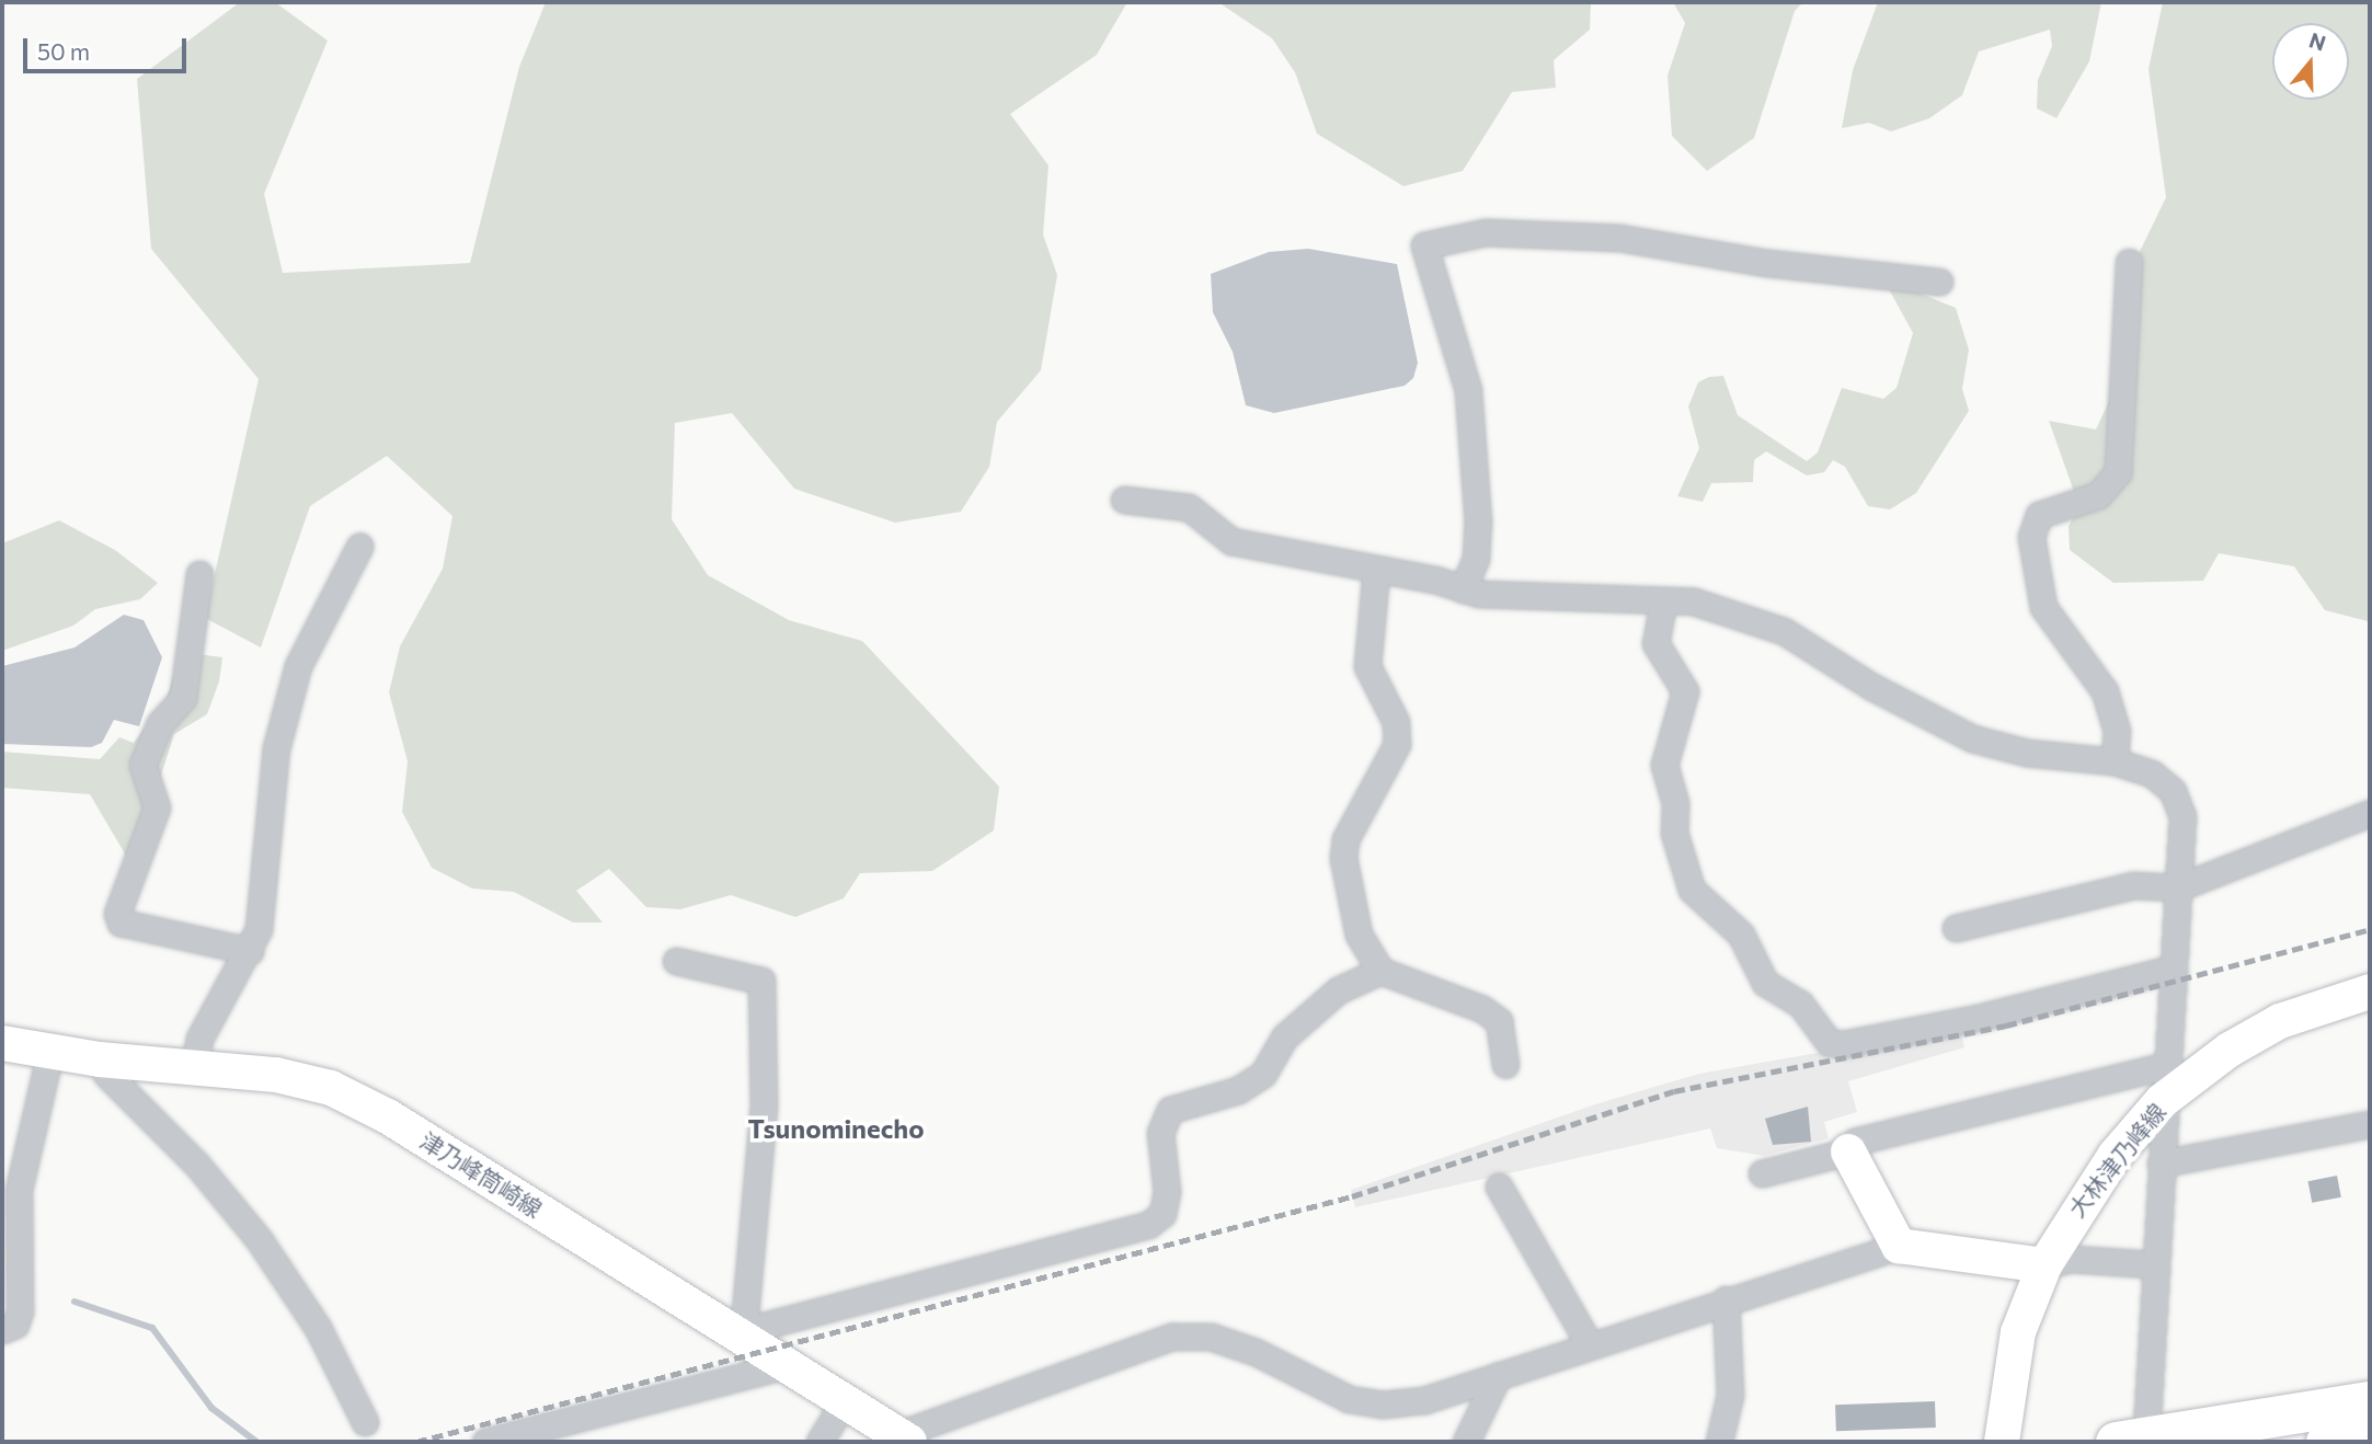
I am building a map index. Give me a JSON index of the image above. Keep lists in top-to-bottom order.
{
  "streets": {
    "main road": ["大林津乃峰線", "津乃峰筒崎線"]
  },
  "districts": ["Tsunominecho"],
  "scale_bar": "50 m",
  "north": "top"
}
